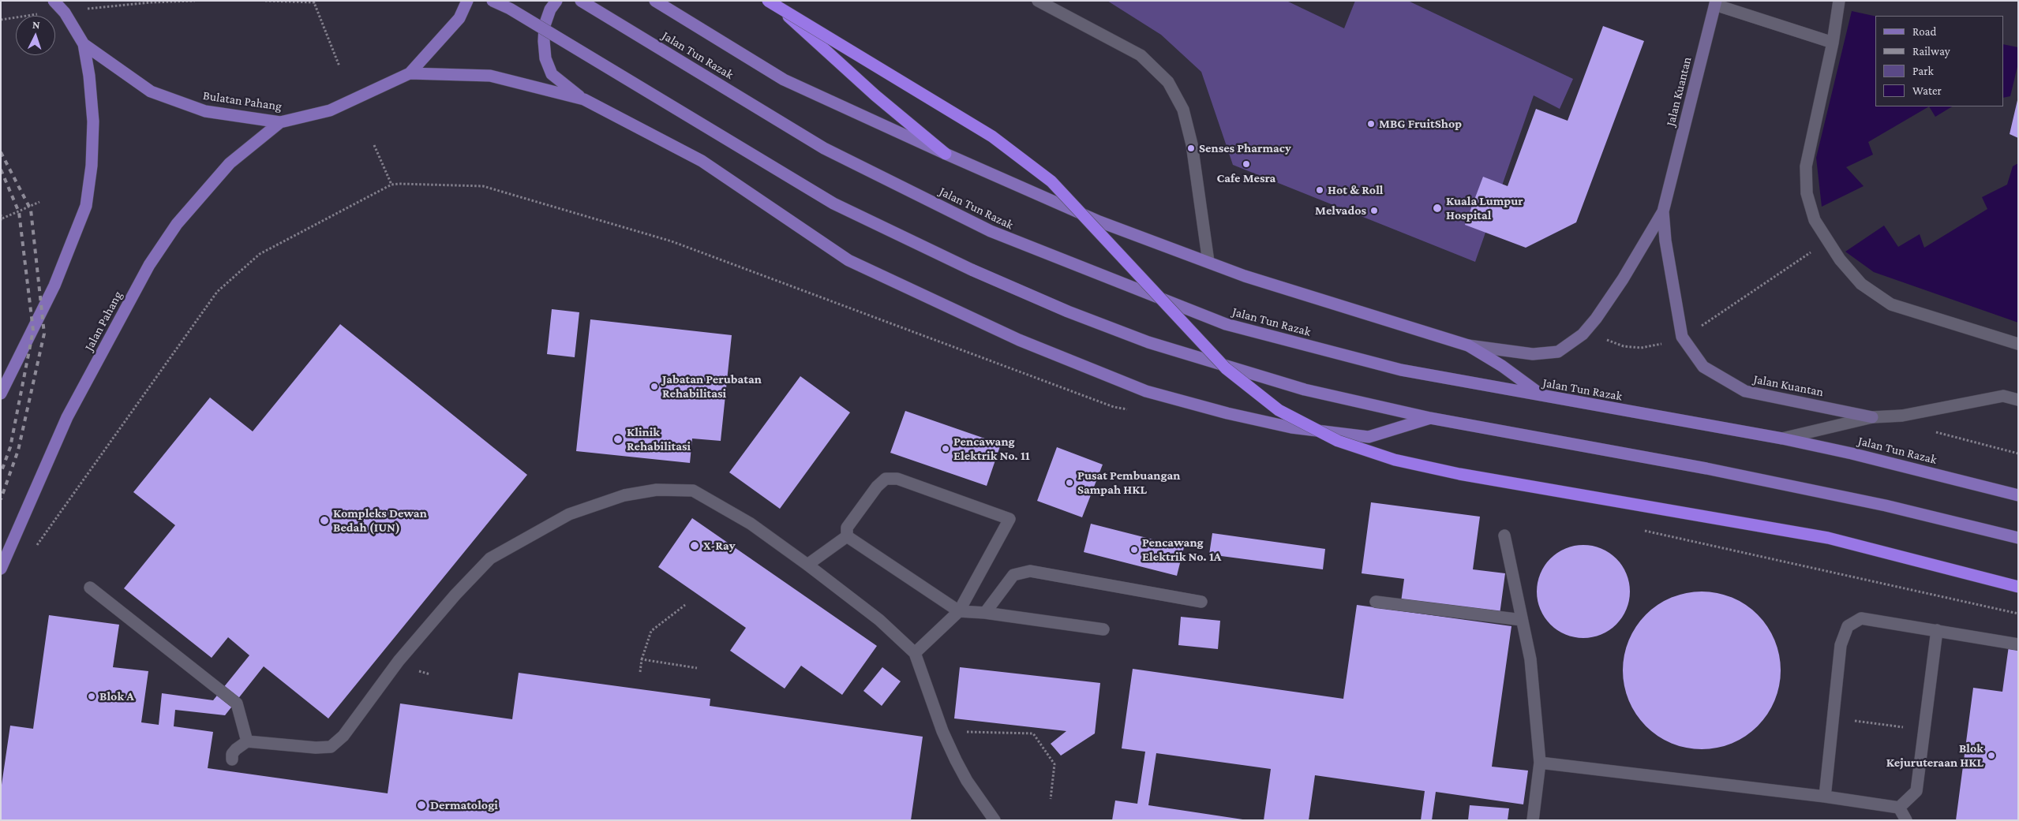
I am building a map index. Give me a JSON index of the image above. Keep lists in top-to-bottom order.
{
  "streets": {
    "main road": ["Jalan Tun Razak", "Bulatan Pahang", "Jalan Pahang"],
    "street": ["Jalan Kuantan"]
  },
  "crossings": [
    ["Bulatan Pahang", "Jalan Pahang"]
  ],
  "places": [
    "MBG FruitShop",
    "Senses Pharmacy",
    "Cafe Mesra",
    "Hot & Roll",
    "Kuala Lumpur Hospital",
    "Melvados",
    "Jabatan Perubatan Rehabilitasi",
    "Klinik Rehabilitasi",
    "Pencawang Elektrik No. 11",
    "Pusat Pembuangan Sampah HKL",
    "Kompleks Dewan Bedah (IUN)",
    "X-Ray",
    "Pencawang Elektrik No. 1A",
    "Blok A",
    "Blok Kejuruteraan HKL",
    "Dermatologi"
  ],
  "legend": [
    "Road",
    "Railway",
    "Park",
    "Water"
  ],
  "north": "top"
}
